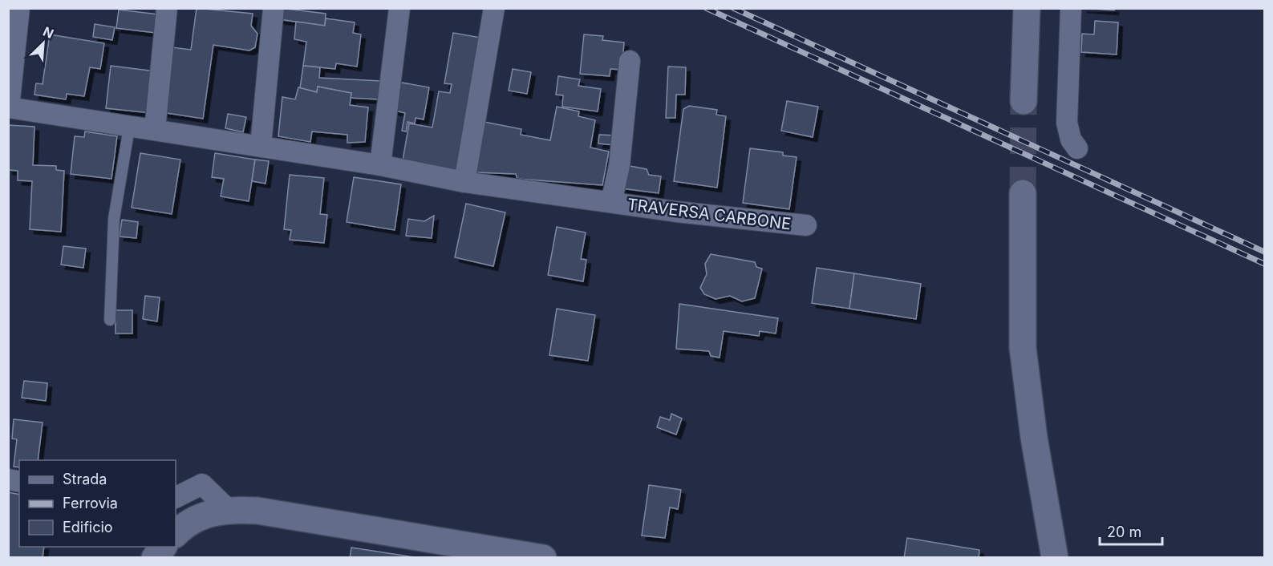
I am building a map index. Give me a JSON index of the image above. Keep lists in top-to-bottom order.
{
  "streets": {
    "street": ["TRAVERSA CARBONE"]
  },
  "legend": ["Strada", "Ferrovia", "Edificio"],
  "scale_bar": "20 m",
  "north": "top right"
}
